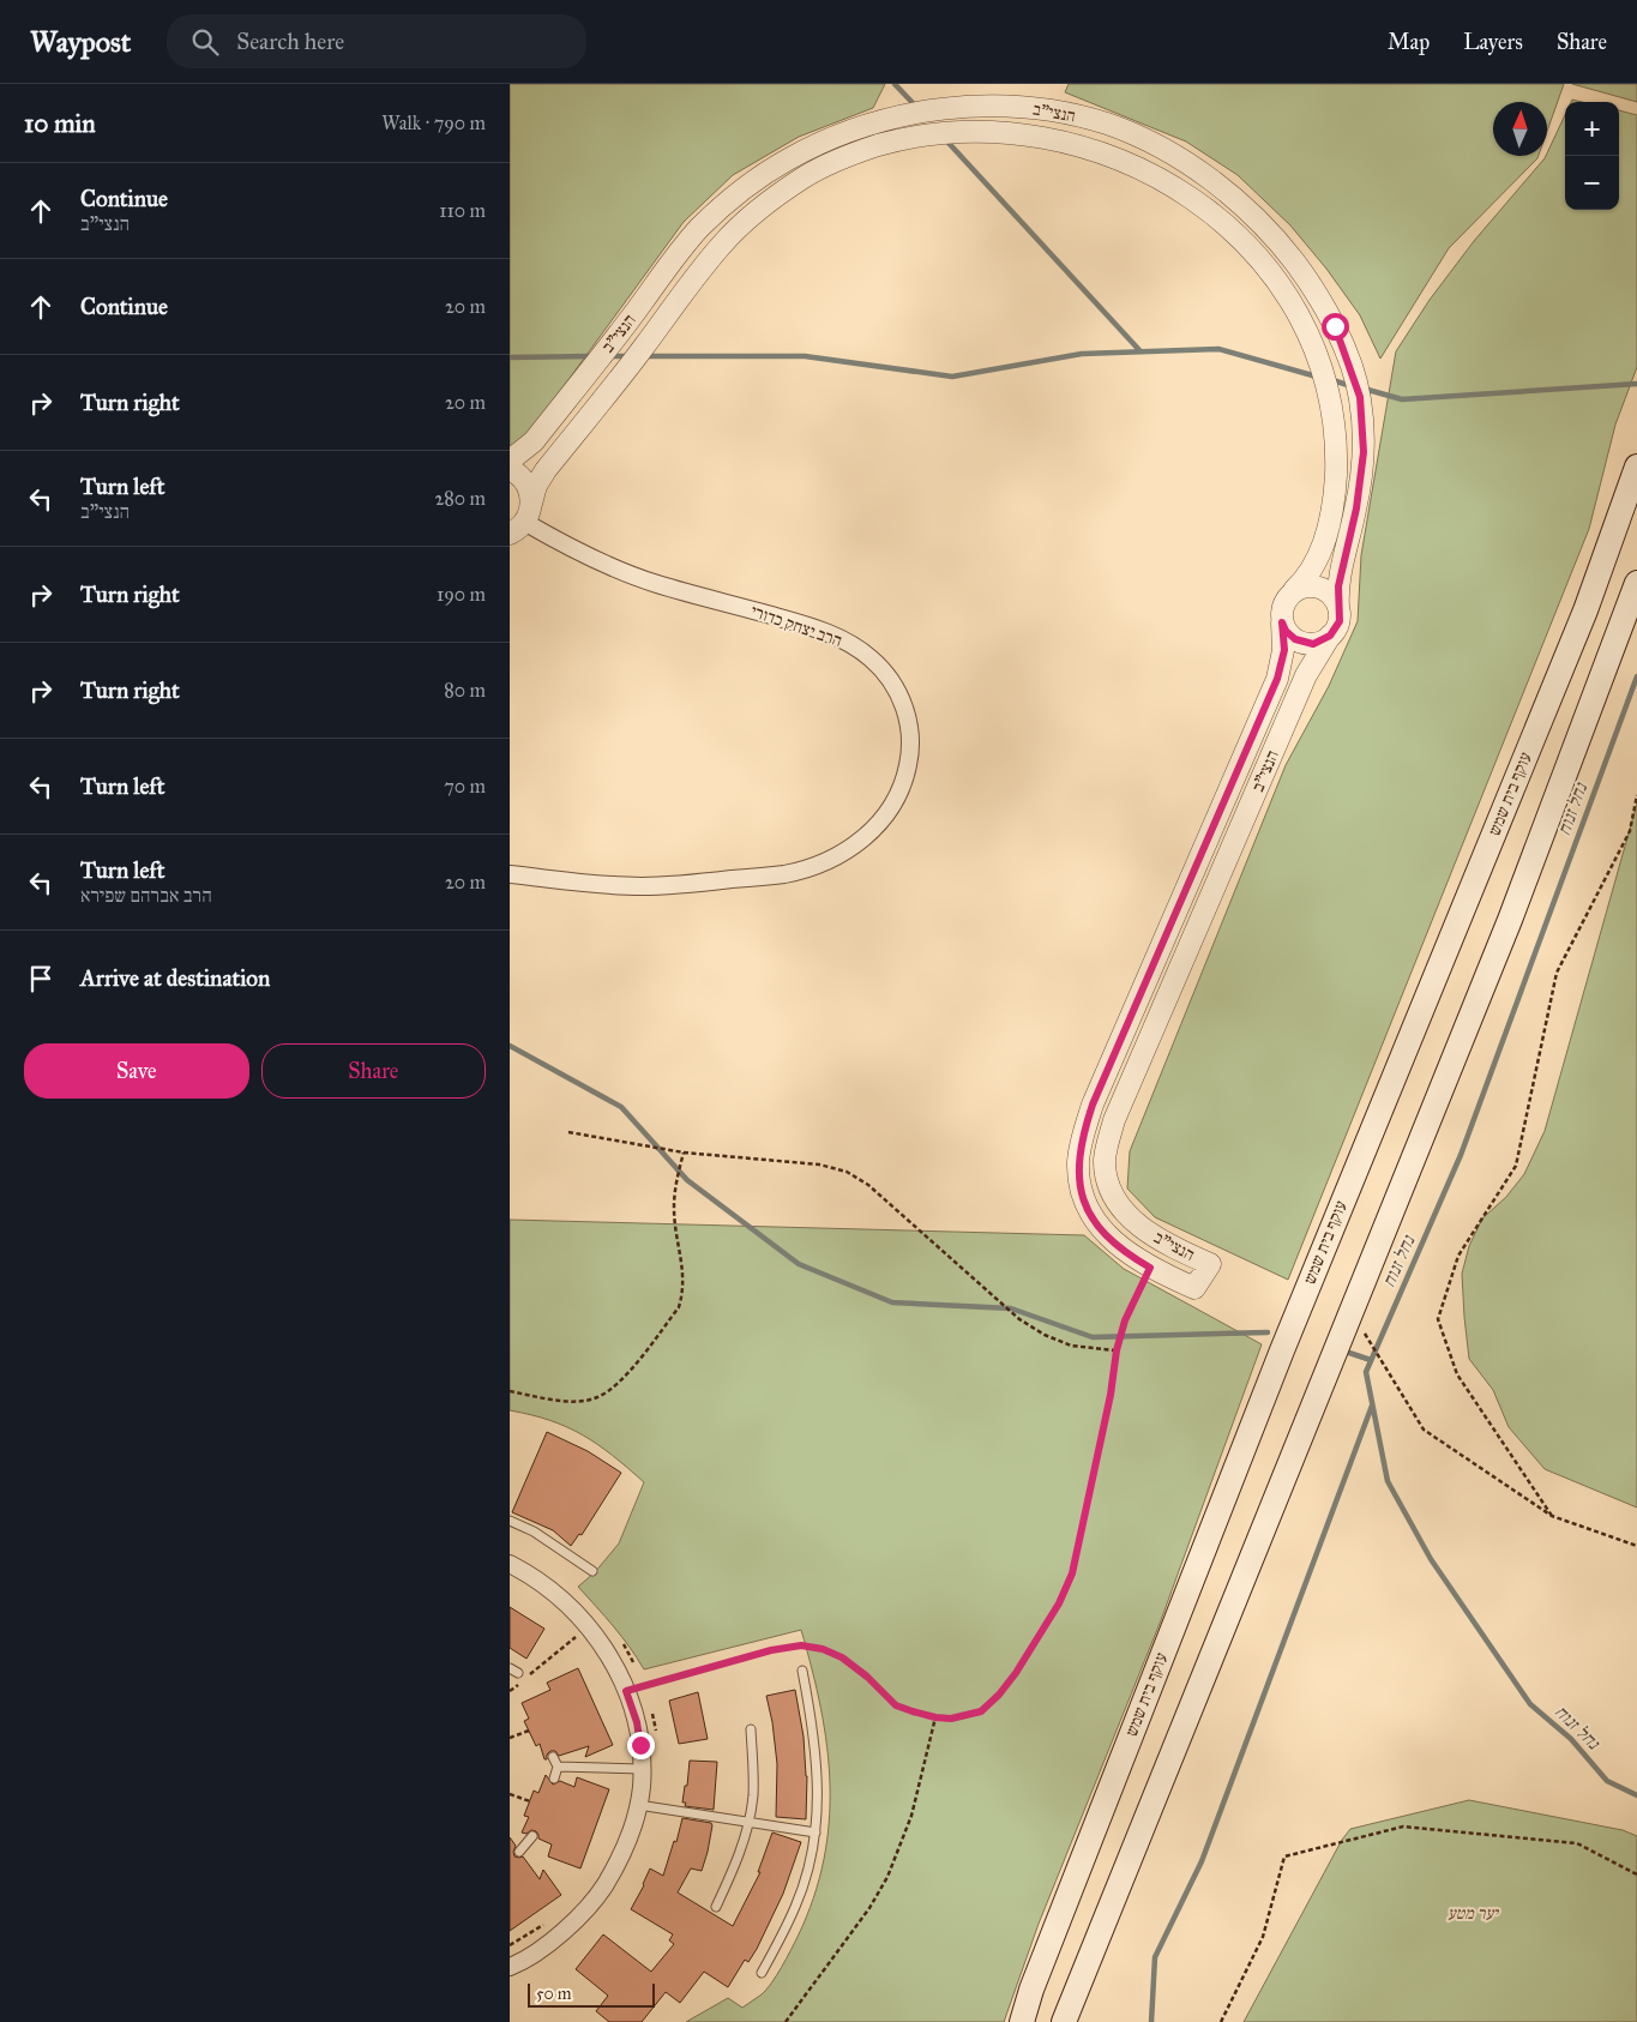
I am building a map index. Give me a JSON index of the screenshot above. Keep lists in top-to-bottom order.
{
  "streets": {
    "main road": ["עוקף בית שמש"],
    "street": ["הנצי\"ב", "הרב יצחק כדורי"]
  },
  "crossings": [
    ["הנצי\"ב", "הרב יצחק כדורי"]
  ],
  "water": ["נחל זנוח"],
  "parks": ["יער מטע"],
  "scale_bar": "50 m",
  "north": "top",
  "page": {
    "header": "Waypost",
    "search": "Search here",
    "nav": ["Map", "Layers", "Share"],
    "heading": ["10 min", "Walk · 790 m"],
    "map_buttons": ["+", "−"],
    "list": [
      ["Continue", "הנצי\"ב", "110 m"],
      ["Continue", "20 m"],
      ["Turn right", "20 m"],
      ["Turn left", "הנצי\"ב", "280 m"],
      ["Turn right", "190 m"],
      ["Turn right", "80 m"],
      ["Turn left", "70 m"],
      ["Turn left", "הרב אברהם שפירא", "20 m"],
      "Arrive at destination"
    ],
    "buttons": ["Save", "Share"],
    "scale": "50 m"
  }
}
